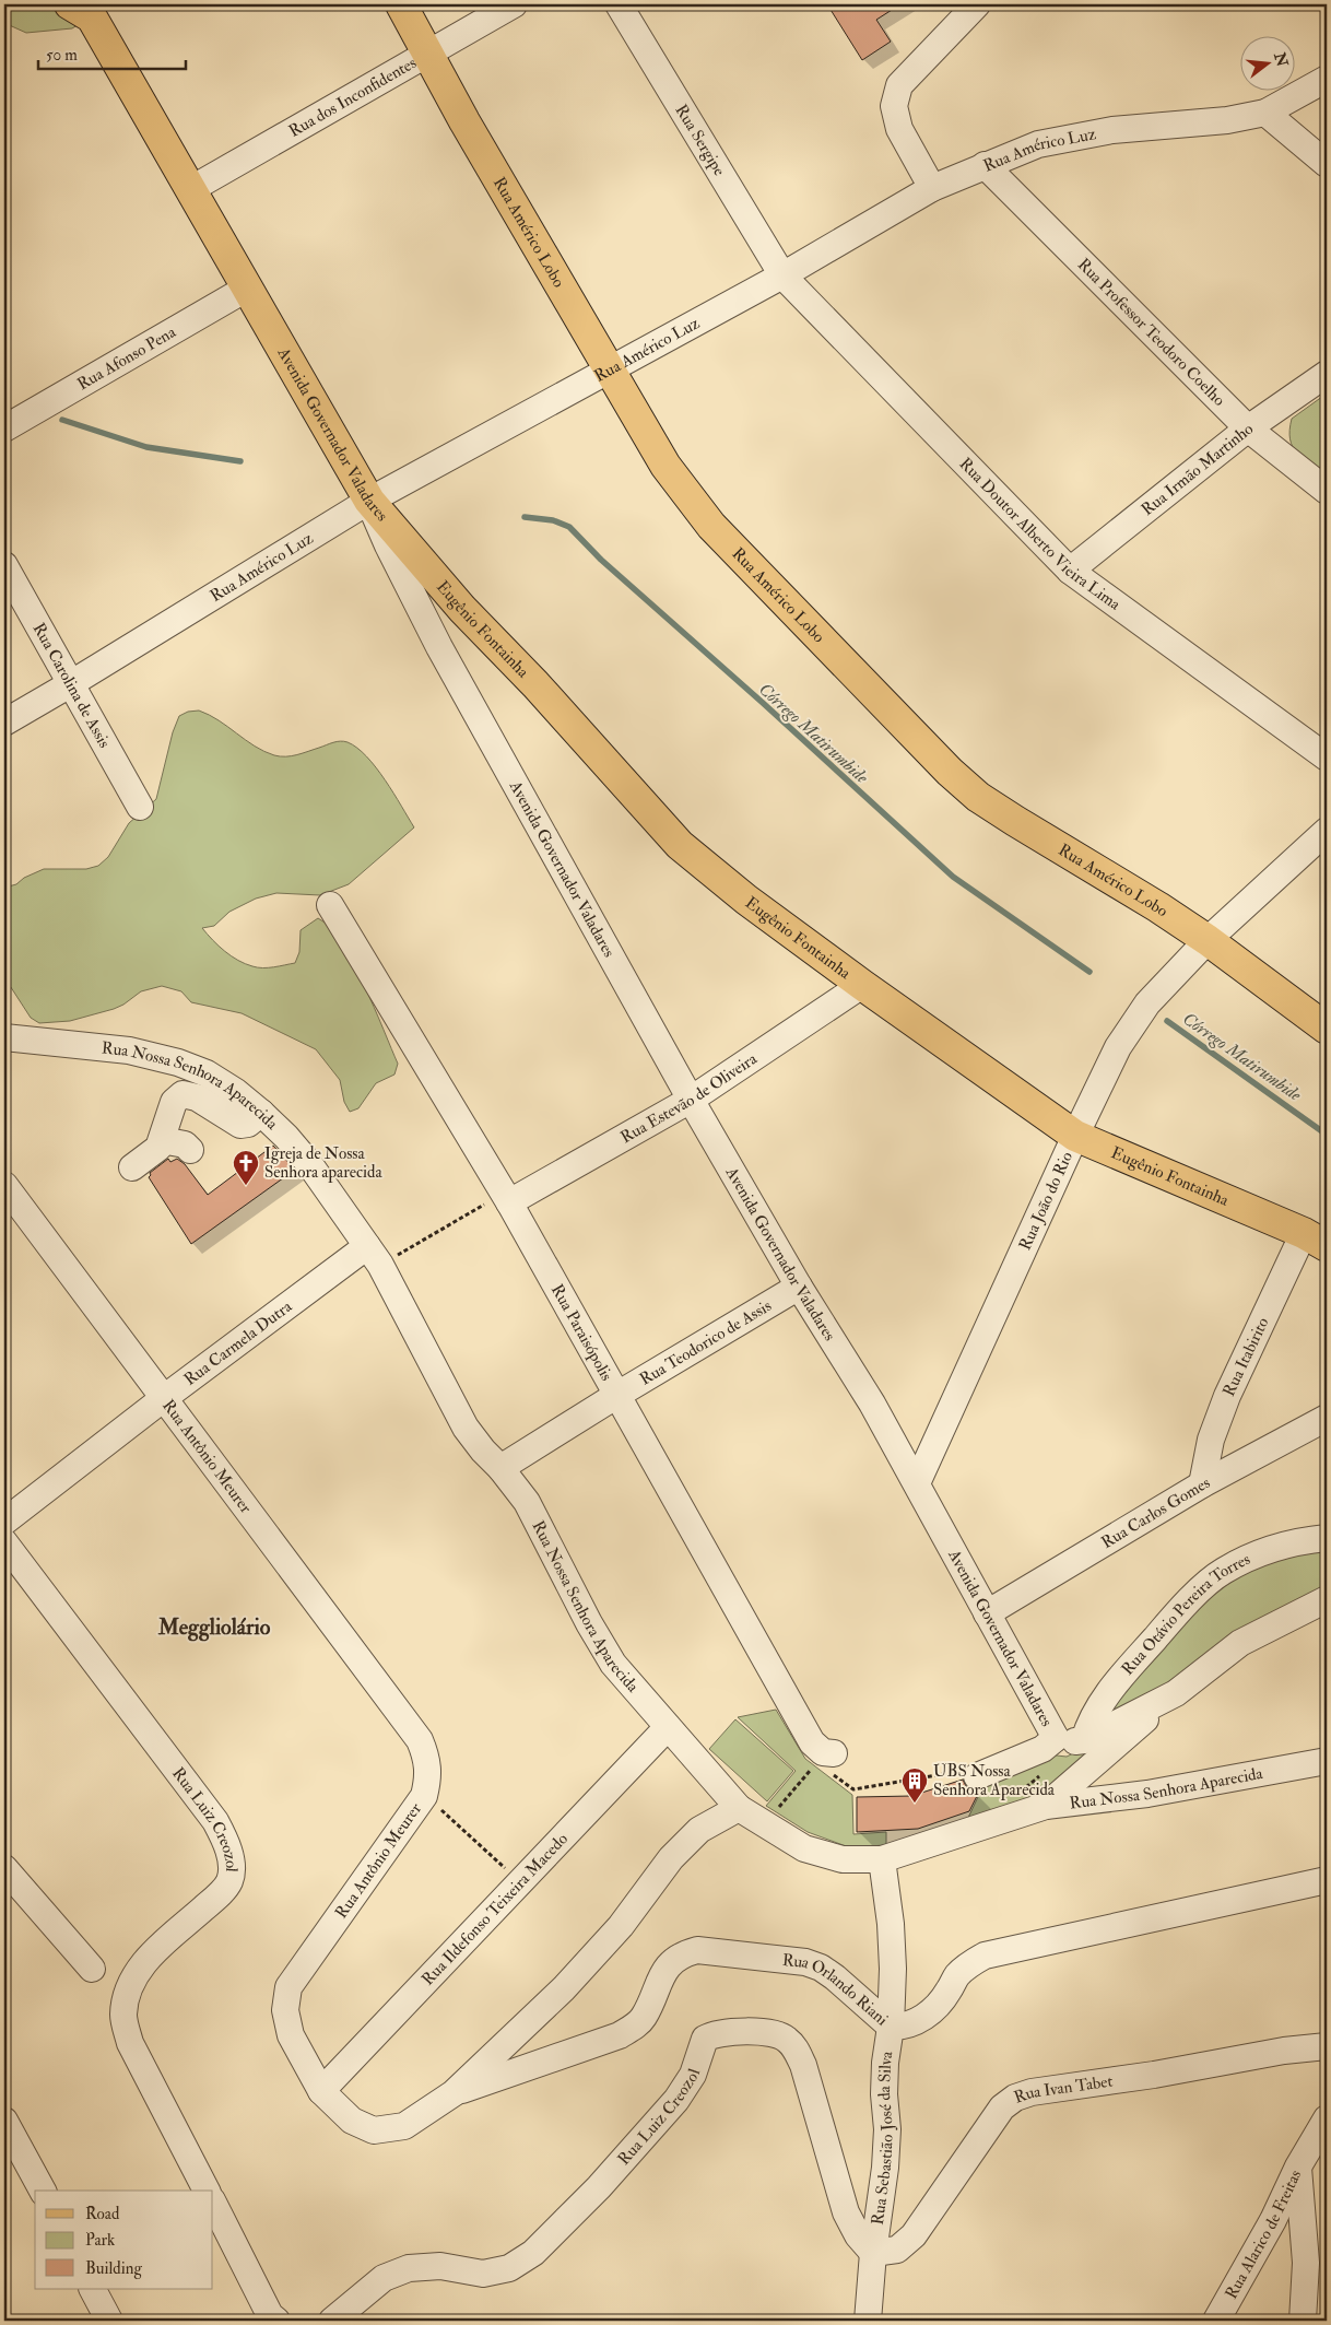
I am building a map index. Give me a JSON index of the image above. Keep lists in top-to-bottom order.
{
  "streets": {
    "main road": ["Rua Américo Lobo", "Avenida Governador Valadares", "Eugênio Fontainha"],
    "street": [
      "Rua dos Inconfidentes",
      "Rua Sergipe",
      "Rua Américo Luz",
      "Rua Professor Teodoro Coelho",
      "Rua Afonso Pena",
      "Rua Irmão Martinho",
      "Rua Doutor Alberto Vieira Lima",
      "Rua Carolina de Assis",
      "Rua Nossa Senhora Aparecida",
      "Rua Estevão de Oliveira",
      "Rua João do Rio",
      "Rua Paraisópolis",
      "Rua Teodorico de Assis",
      "Rua Carmela Dutra",
      "Rua Itabirito",
      "Rua Antônio Meurer",
      "Rua Carlos Gomes",
      "Rua Otávio Pereira Torres",
      "Rua Luiz Creozol",
      "Rua Ildefonso Teixeira Macedo",
      "Rua Orlando Riani",
      "Rua Ivan Tabet",
      "Rua Sebastião José da Silva",
      "Rua Alarico de Freitas"
    ]
  },
  "crossings": [
    ["Rua dos Inconfidentes", "Rua Américo Lobo"],
    ["Rua dos Inconfidentes", "Avenida Governador Valadares"],
    ["Rua Sergipe", "Rua Américo Luz"],
    ["Rua Sergipe", "Rua Doutor Alberto Vieira Lima"],
    ["Rua Américo Luz", "Rua Américo Lobo"],
    ["Rua Américo Luz", "Rua Professor Teodoro Coelho"],
    ["Rua Américo Luz", "Avenida Governador Valadares"],
    ["Rua Américo Luz", "Rua Doutor Alberto Vieira Lima"],
    ["Rua Américo Luz", "Eugênio Fontainha"],
    ["Rua Américo Luz", "Rua Carolina de Assis"],
    ["Rua Américo Lobo", "Rua João do Rio"],
    ["Rua Professor Teodoro Coelho", "Rua Irmão Martinho"],
    ["Rua Afonso Pena", "Avenida Governador Valadares"],
    ["Avenida Governador Valadares", "Eugênio Fontainha"],
    ["Avenida Governador Valadares", "Rua Estevão de Oliveira"],
    ["Avenida Governador Valadares", "Rua João do Rio"],
    ["Avenida Governador Valadares", "Rua Teodorico de Assis"],
    ["Avenida Governador Valadares", "Rua Carlos Gomes"],
    ["Rua Irmão Martinho", "Rua Doutor Alberto Vieira Lima"],
    ["Eugênio Fontainha", "Rua Estevão de Oliveira"],
    ["Eugênio Fontainha", "Rua João do Rio"],
    ["Eugênio Fontainha", "Rua Itabirito"],
    ["Rua Nossa Senhora Aparecida", "Rua Teodorico de Assis"],
    ["Rua Nossa Senhora Aparecida", "Rua Carmela Dutra"],
    ["Rua Nossa Senhora Aparecida", "Rua Antônio Meurer"],
    ["Rua Nossa Senhora Aparecida", "Rua Ildefonso Teixeira Macedo"],
    ["Rua Nossa Senhora Aparecida", "Rua Sebastião José da Silva"],
    ["Rua Estevão de Oliveira", "Rua Paraisópolis"],
    ["Rua Paraisópolis", "Rua Teodorico de Assis"],
    ["Rua Carmela Dutra", "Rua Antônio Meurer"],
    ["Rua Itabirito", "Rua Carlos Gomes"],
    ["Rua Antônio Meurer", "Rua Ildefonso Teixeira Macedo"],
    ["Rua Antônio Meurer", "Rua Orlando Riani"],
    ["Rua Luiz Creozol", "Rua Ivan Tabet"],
    ["Rua Luiz Creozol", "Rua Sebastião José da Silva"],
    ["Rua Orlando Riani", "Rua Sebastião José da Silva"],
    ["Rua Ivan Tabet", "Rua Sebastião José da Silva"]
  ],
  "districts": ["Meggliolário"],
  "water": ["Córrego Matirumbide"],
  "places": {
    "church": ["Igreja de Nossa Senhora aparecida"],
    "building": ["UBS Nossa Senhora Aparecida"]
  },
  "legend": ["Road", "Park", "Building"],
  "scale_bar": "50 m",
  "north": "right"
}
